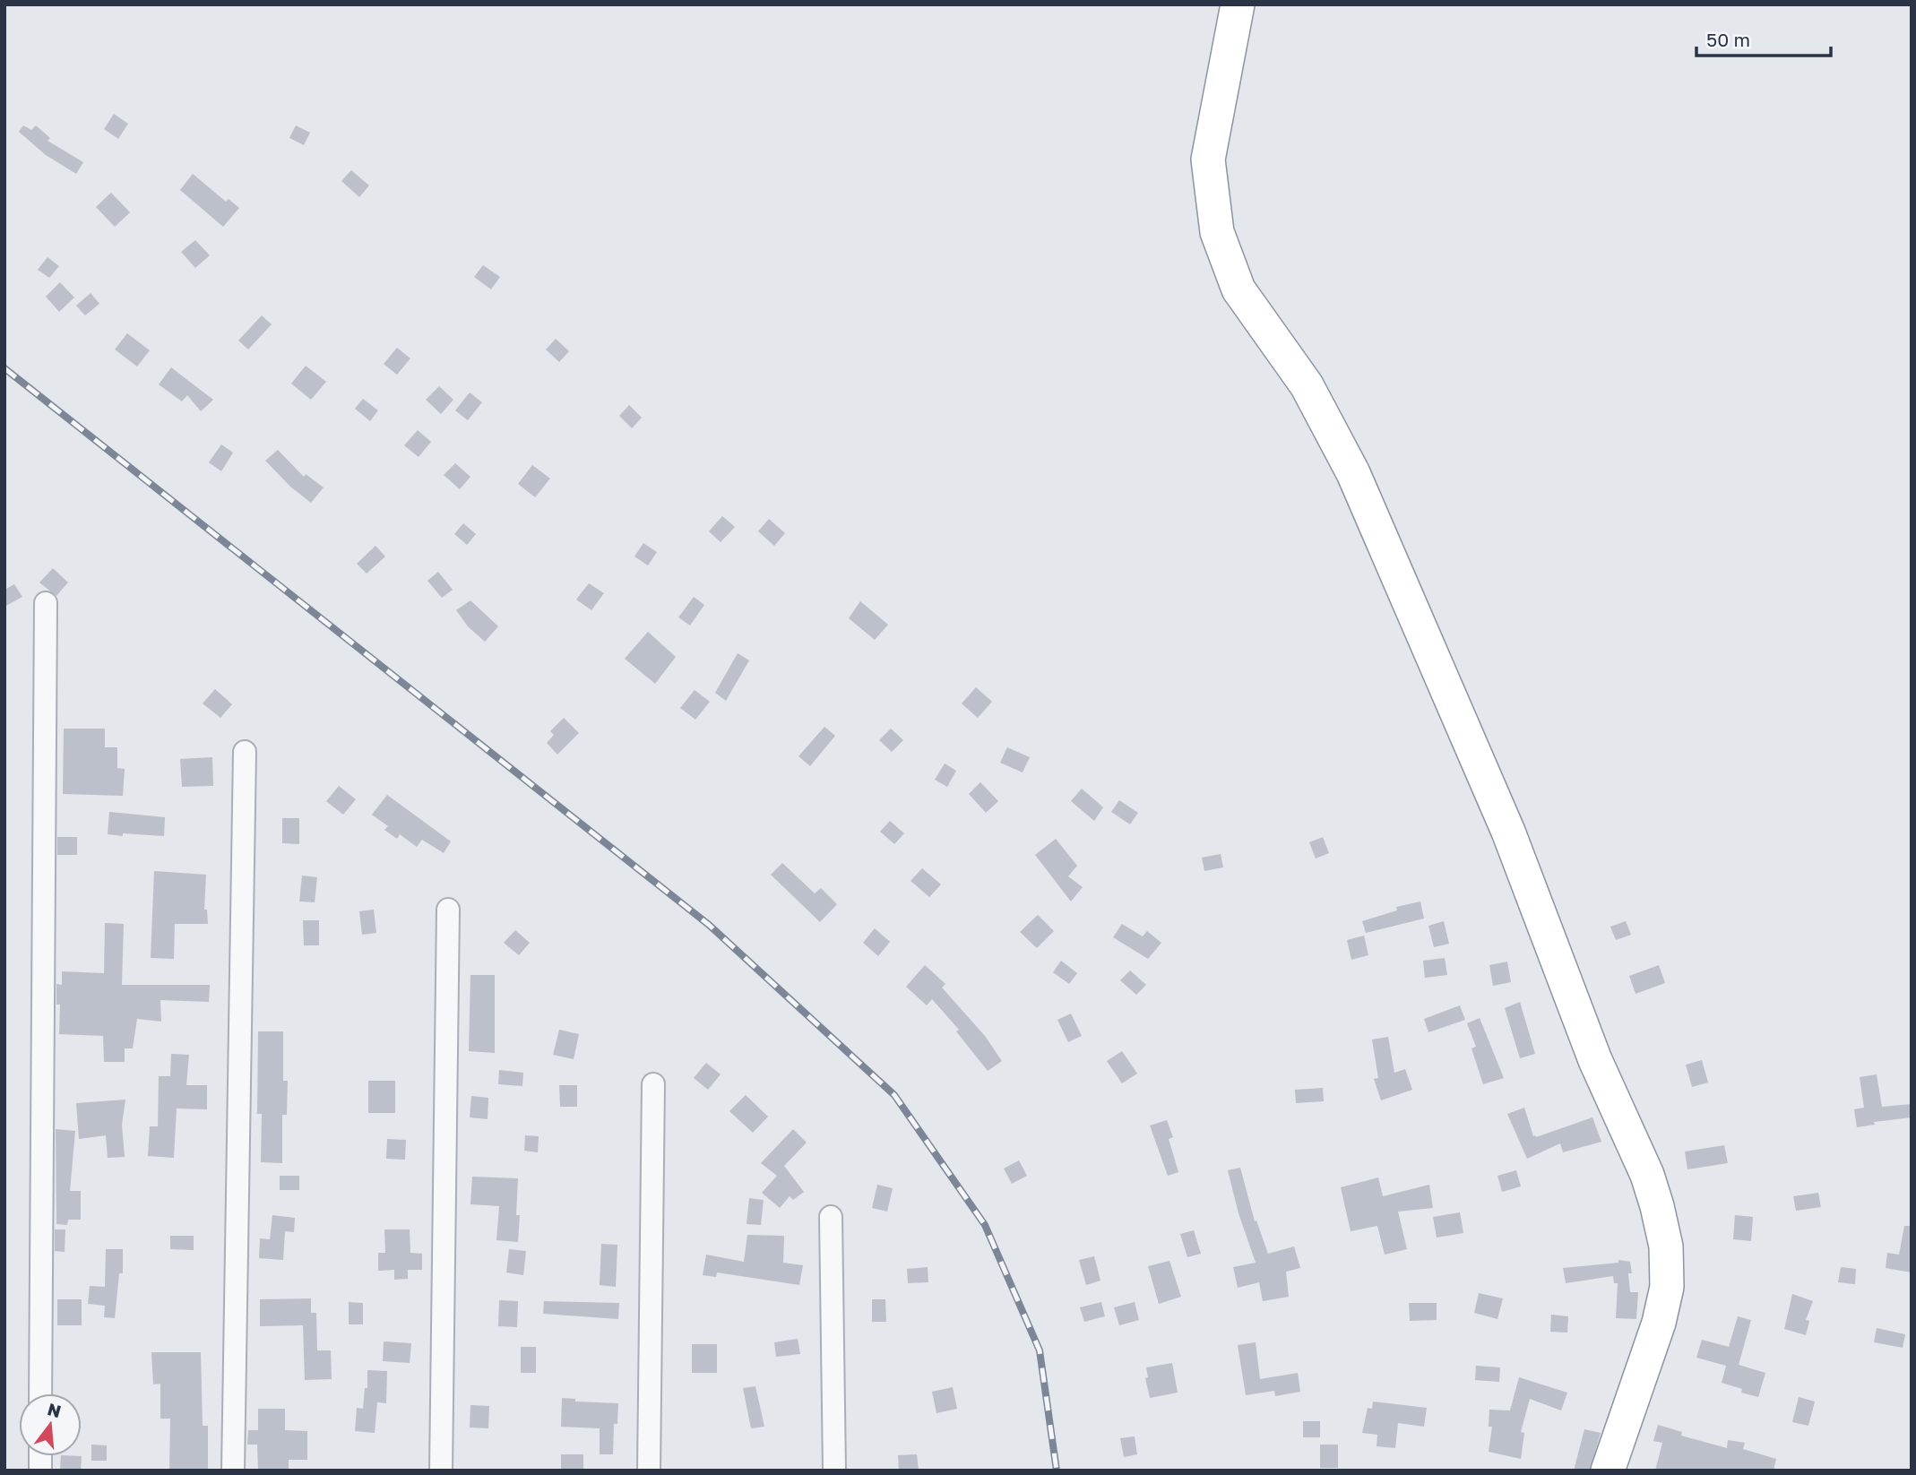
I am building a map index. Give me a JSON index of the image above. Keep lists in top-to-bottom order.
{
  "scale_bar": "50 m",
  "north": "top"
}
